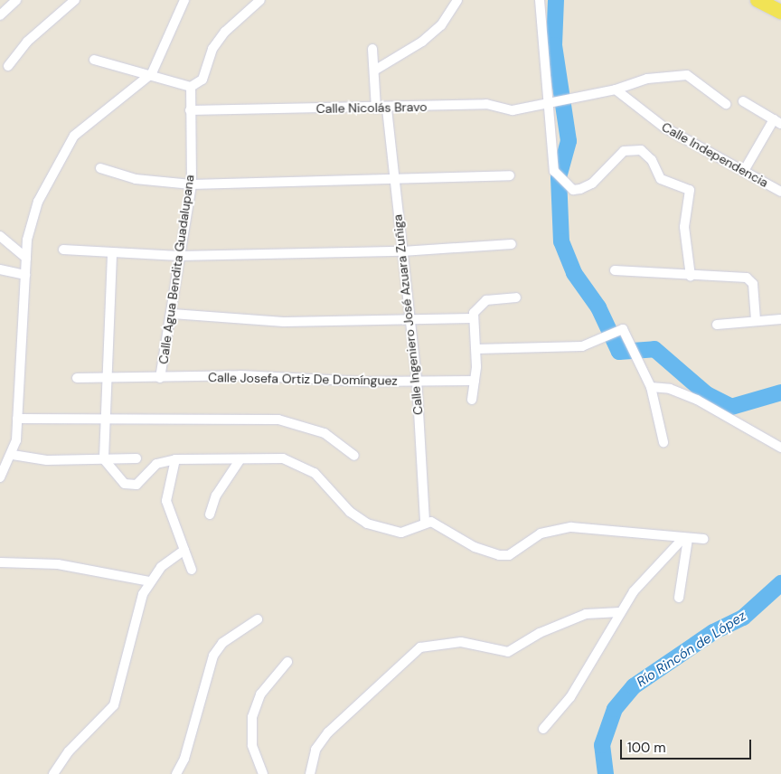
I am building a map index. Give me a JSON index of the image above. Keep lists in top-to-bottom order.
{
  "streets": {
    "street": [
      "Calle Nicolás Bravo",
      "Calle Independencia",
      "Calle Agua Bendita Guadalupana",
      "Calle Ingeniero José Azuara Zuñiga",
      "Calle Josefa Ortiz De Domínguez"
    ]
  },
  "crossings": [
    ["Calle Nicolás Bravo", "Calle Agua Bendita Guadalupana"],
    ["Calle Nicolás Bravo", "Calle Ingeniero José Azuara Zuñiga"],
    ["Calle Agua Bendita Guadalupana", "Calle Josefa Ortiz De Domínguez"],
    ["Calle Ingeniero José Azuara Zuñiga", "Calle Josefa Ortiz De Domínguez"]
  ],
  "water": ["Río Rincón de López"],
  "scale_bar": "100 m"
}
